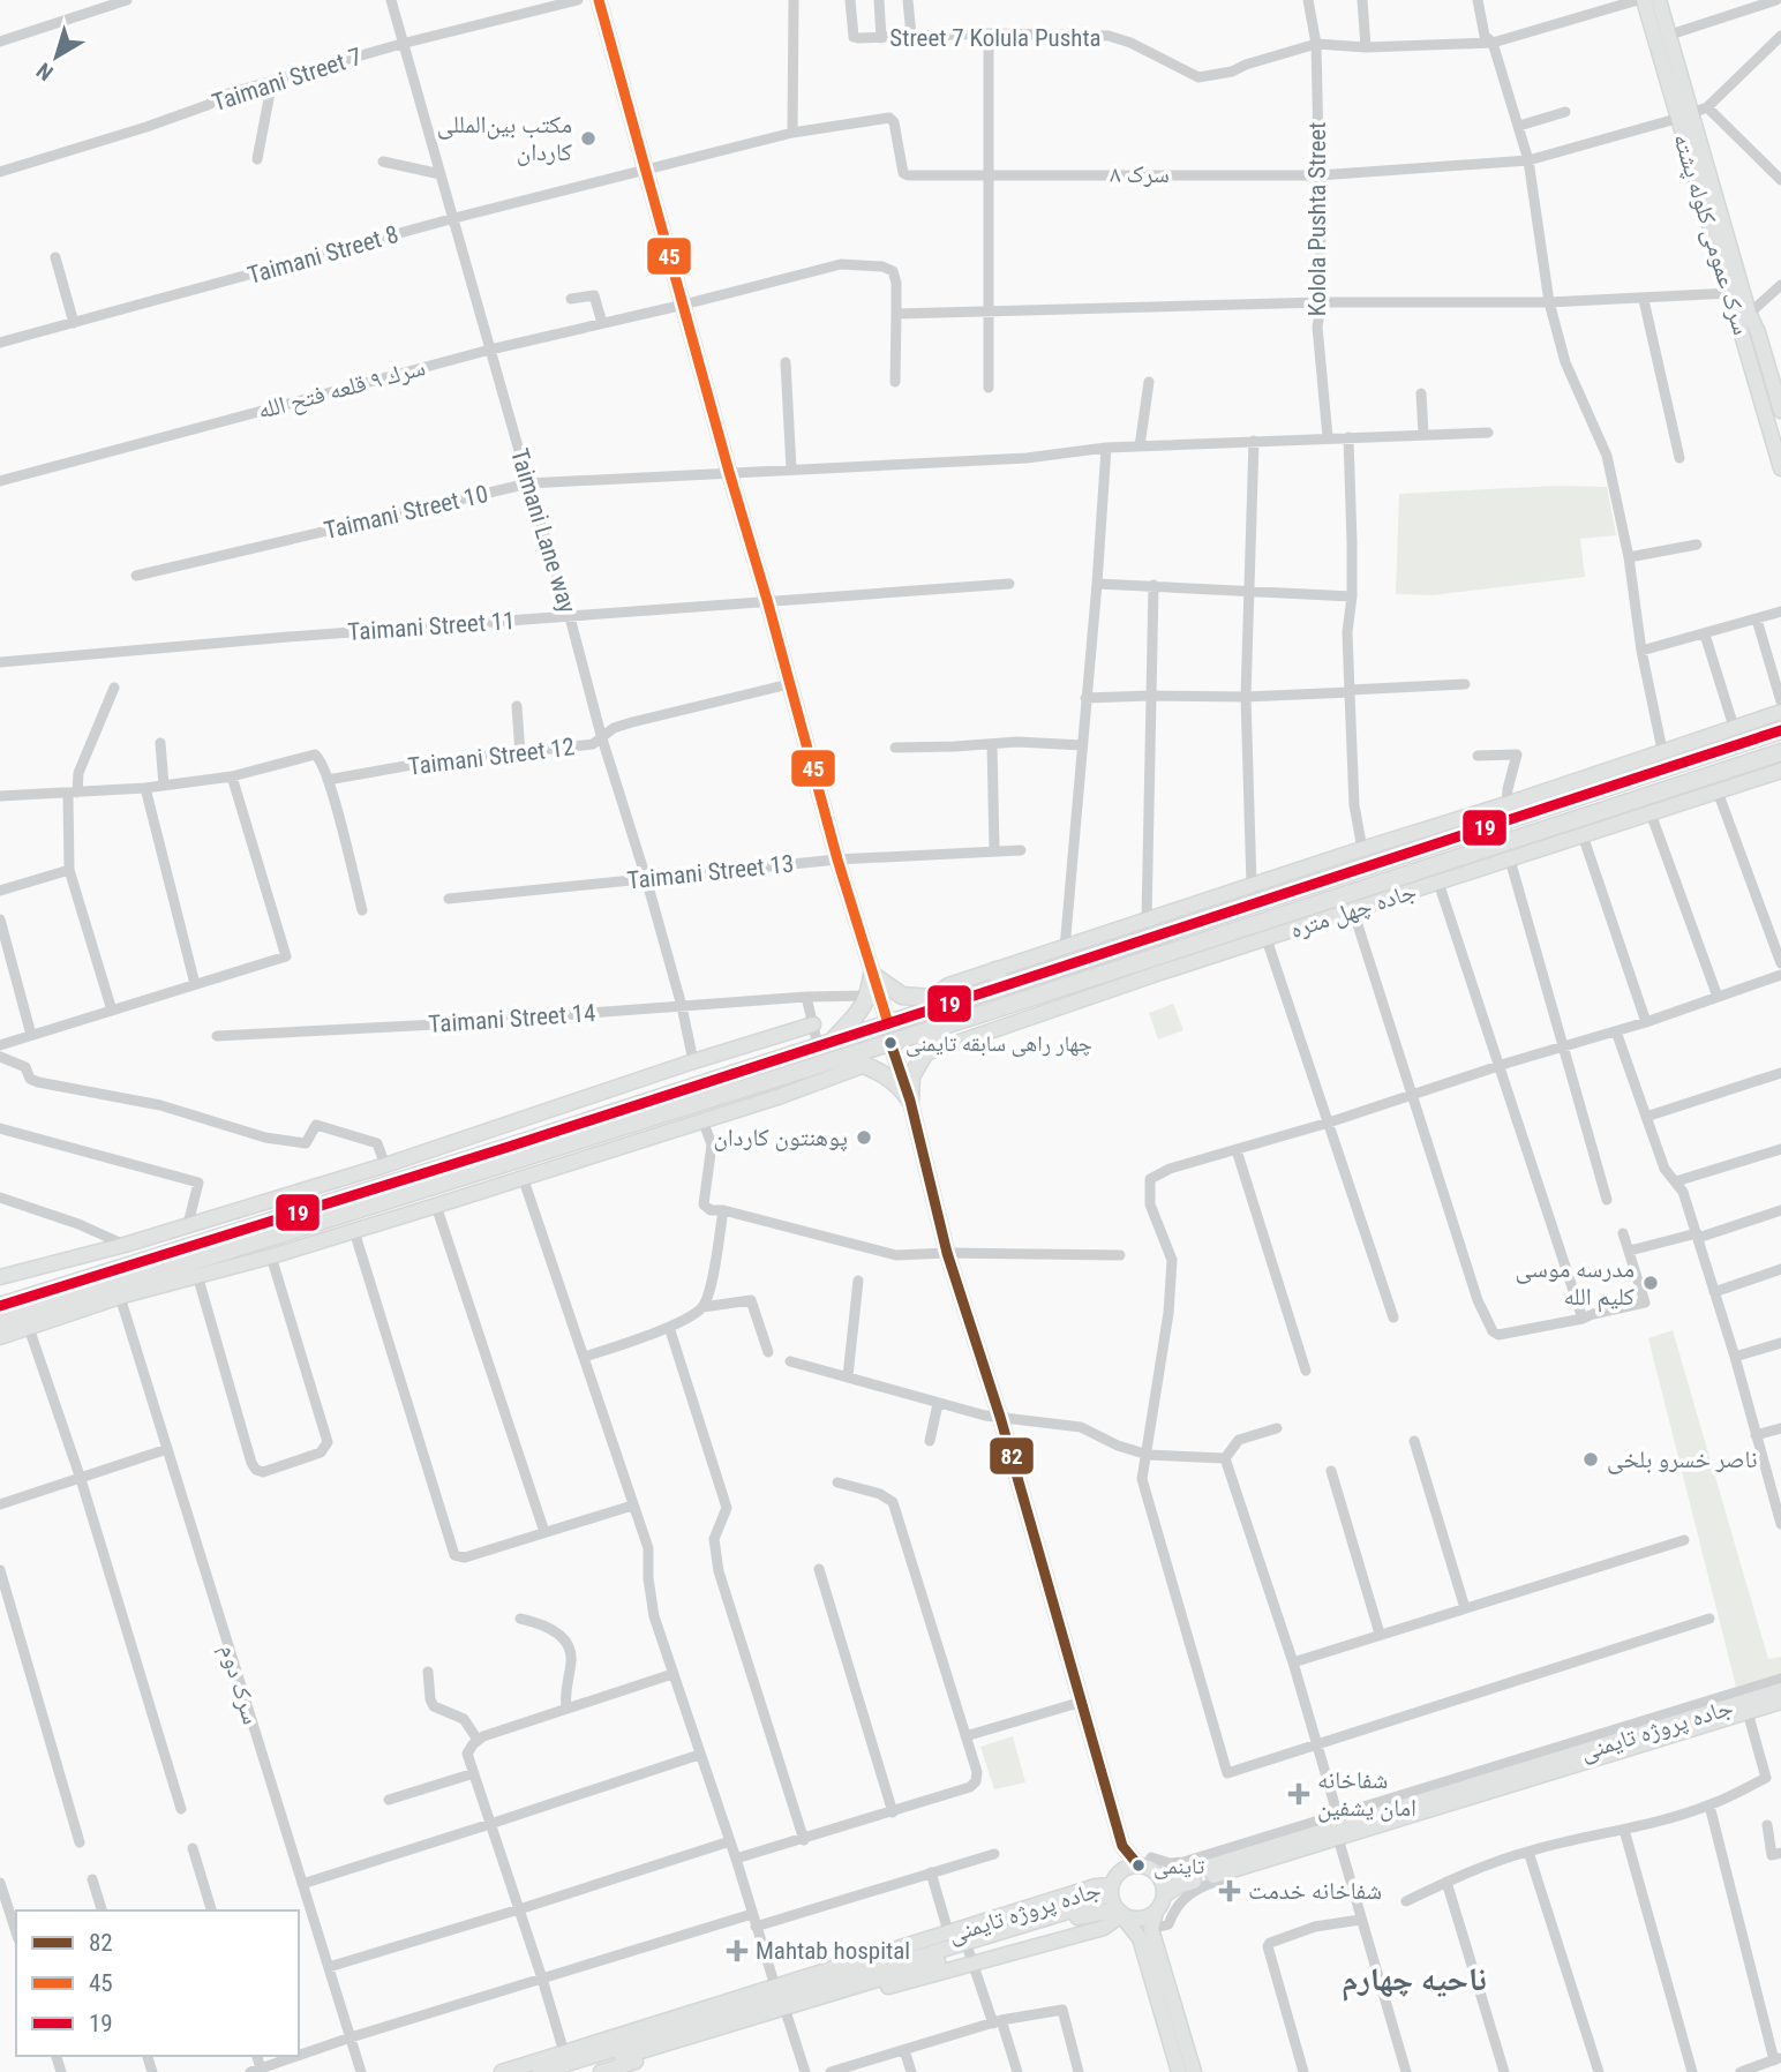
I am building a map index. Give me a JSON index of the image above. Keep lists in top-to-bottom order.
{
  "streets": {
    "main road": ["سرک عمومی کلوله پشته", "جاده چهل متره", "جاده پروژه تایمنی"],
    "street": [
      "Street 7 Kolula Pushta",
      "Taimani Street 7",
      "سرک ۸",
      "Kolola Pushta Street",
      "Taimani Street 8",
      "سرك ٩ قلعه فتح الله",
      "Taimani Street 10",
      "Taimani Lane way",
      "Taimani Street 11",
      "Taimani Street 12",
      "Taimani Street 13",
      "Taimani Street 14",
      "سرک دوم"
    ]
  },
  "crossings": [
    ["Street 7 Kolula Pushta", "Kolola Pushta Street"],
    ["Street 7 Kolula Pushta", "سرک عمومی کلوله پشته"],
    ["Taimani Street 7", "Taimani Lane way"],
    ["سرک ۸", "Kolola Pushta Street"],
    ["سرک ۸", "سرک عمومی کلوله پشته"],
    ["سرک ۸", "Taimani Street 8"],
    ["Kolola Pushta Street", "Taimani Street 10"],
    ["Taimani Street 8", "Taimani Lane way"],
    ["سرك ٩ قلعه فتح الله", "Taimani Lane way"],
    ["Taimani Street 10", "Taimani Lane way"],
    ["Taimani Lane way", "Taimani Street 11"],
    ["Taimani Lane way", "Taimani Street 12"],
    ["Taimani Lane way", "Taimani Street 13"],
    ["Taimani Lane way", "Taimani Street 14"]
  ],
  "districts": ["ناحیه چهارم"],
  "places": {
    "other": [
      "مکتب بین‌المللی کاردان",
      "چهار راهی سابقه تایمنی",
      "پوهنتون کاردان",
      "مدرسه موسی کلیم الله",
      "ناصر خسرو بلخی",
      "تاینمی"
    ],
    "health": ["شفاخانه امان یشفین", "شفاخانه خدمت", "Mahtab hospital"]
  },
  "lines": ["transit line 45", "transit line 19", "transit line 82"],
  "legend": ["82", "45", "19"],
  "north": "bottom left"
}
